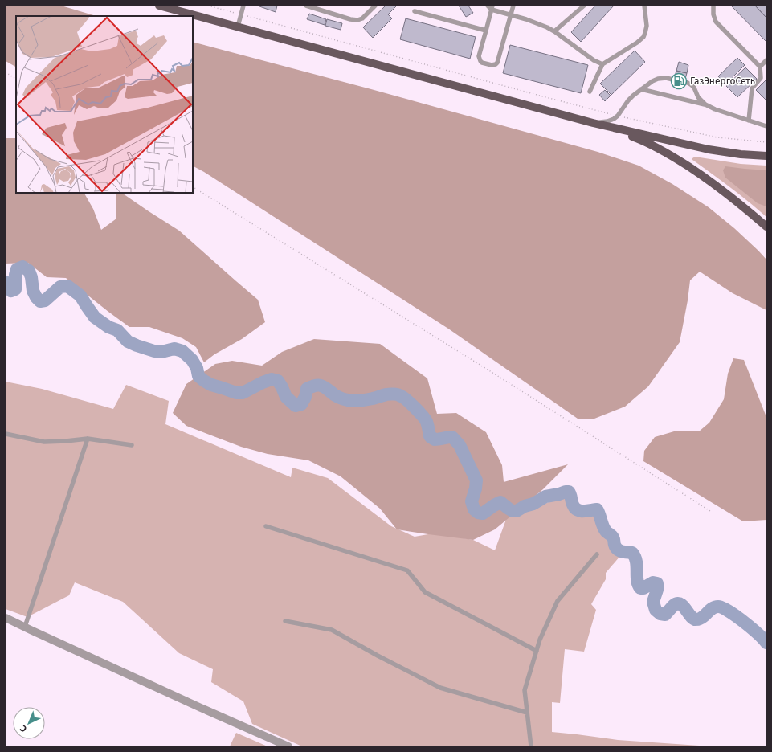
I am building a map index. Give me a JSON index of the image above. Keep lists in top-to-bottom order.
{
  "places": {
    "fuel station": ["ГазЭнергоСеть"]
  },
  "north": "bottom left"
}
